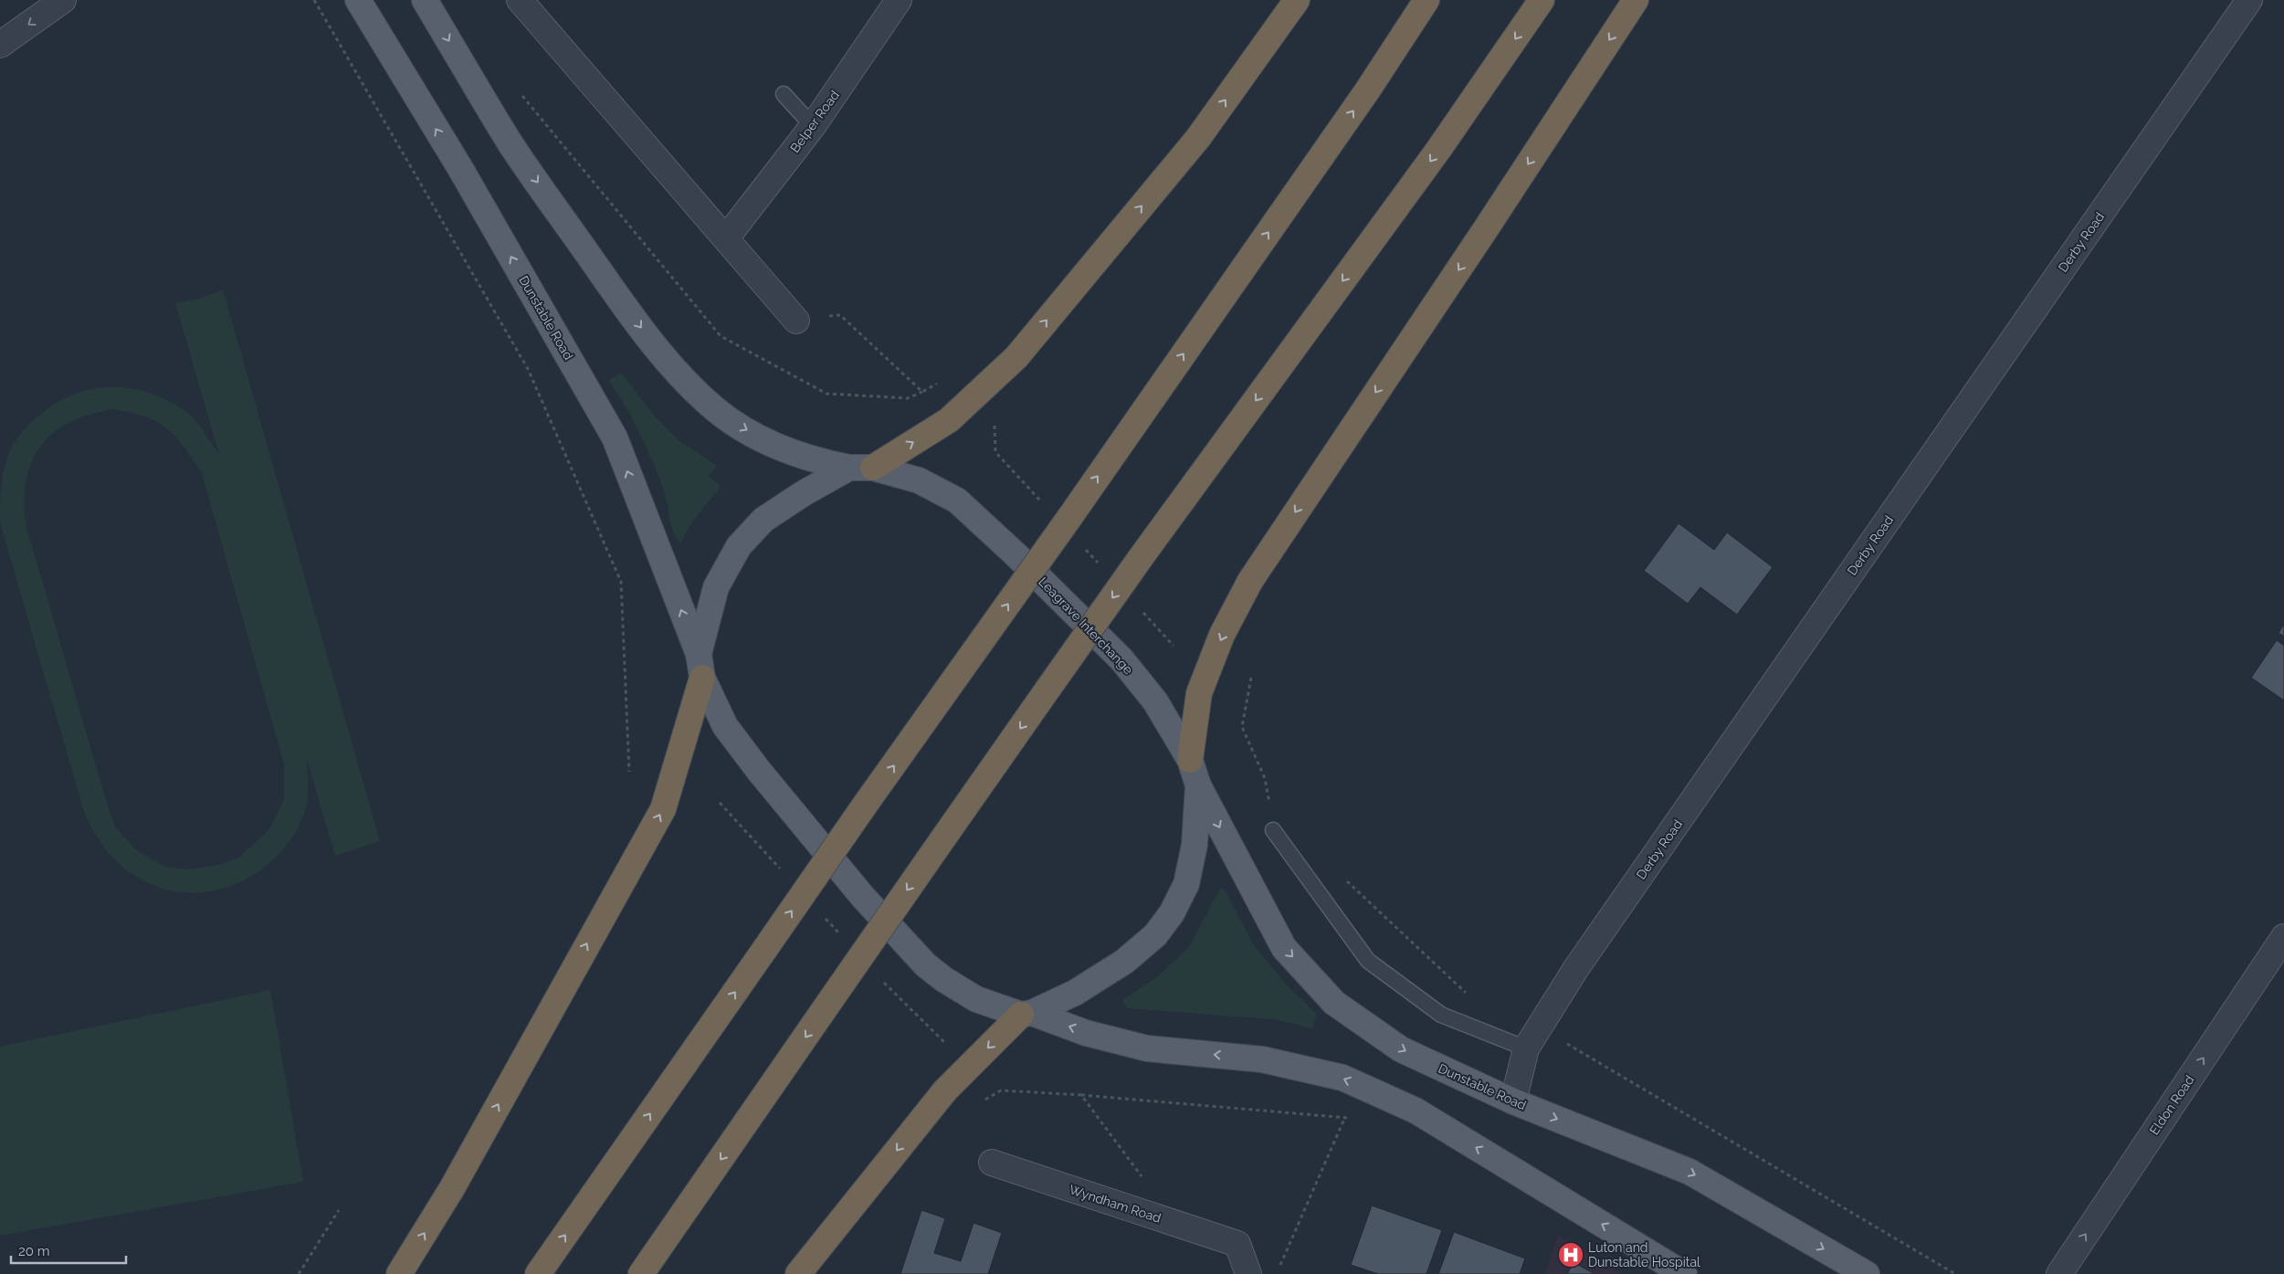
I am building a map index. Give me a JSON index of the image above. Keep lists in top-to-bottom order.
{
  "streets": {
    "main road": ["Dunstable Road", "Leagrave Interchange"],
    "street": [
      "Belper Road",
      "Derby Road",
      "Eldon Road",
      "Wyndham Road"
    ]
  },
  "crossings": [
    ["Derby Road", "Dunstable Road"],
    ["Dunstable Road", "Leagrave Interchange"]
  ],
  "one_way": ["Eldon Road"],
  "places": {
    "hospital": ["Luton and Dunstable Hospital"]
  },
  "scale_bar": "20 m"
}
